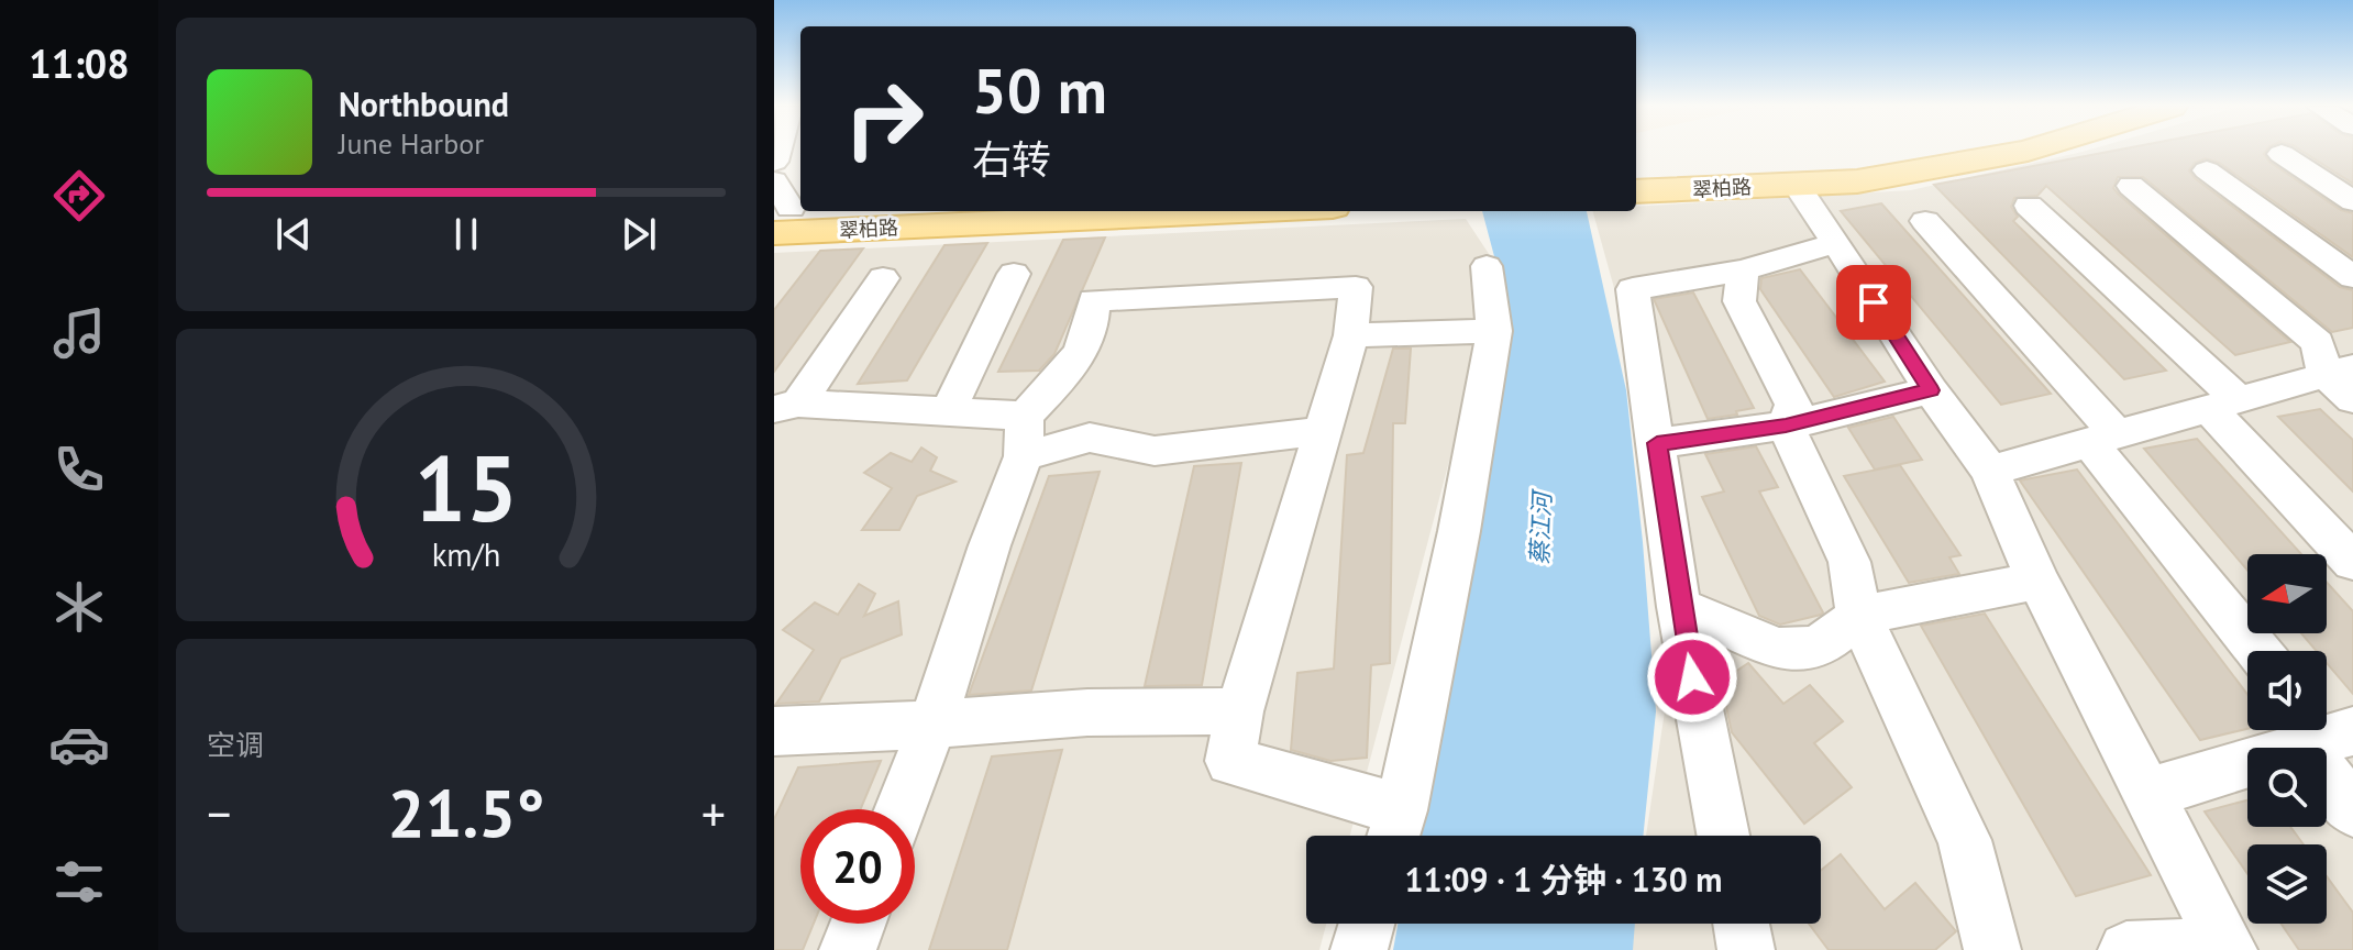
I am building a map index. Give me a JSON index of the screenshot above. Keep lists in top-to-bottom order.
{
  "streets": {
    "main road": ["翠柏路"]
  },
  "water": ["蔡江河"],
  "north": "left",
  "page": {
    "tabs": "11:08",
    "turn": ["50 m", "右转"],
    "song": ["Northbound", "June Harbor"],
    "tile": "空调",
    "heat": ["−", "21.5°", "+"],
    "limit": "20",
    "trip": "11:09 · 1 分钟 · 130 m",
    "gauge": ["15", "km/h"]
  }
}
